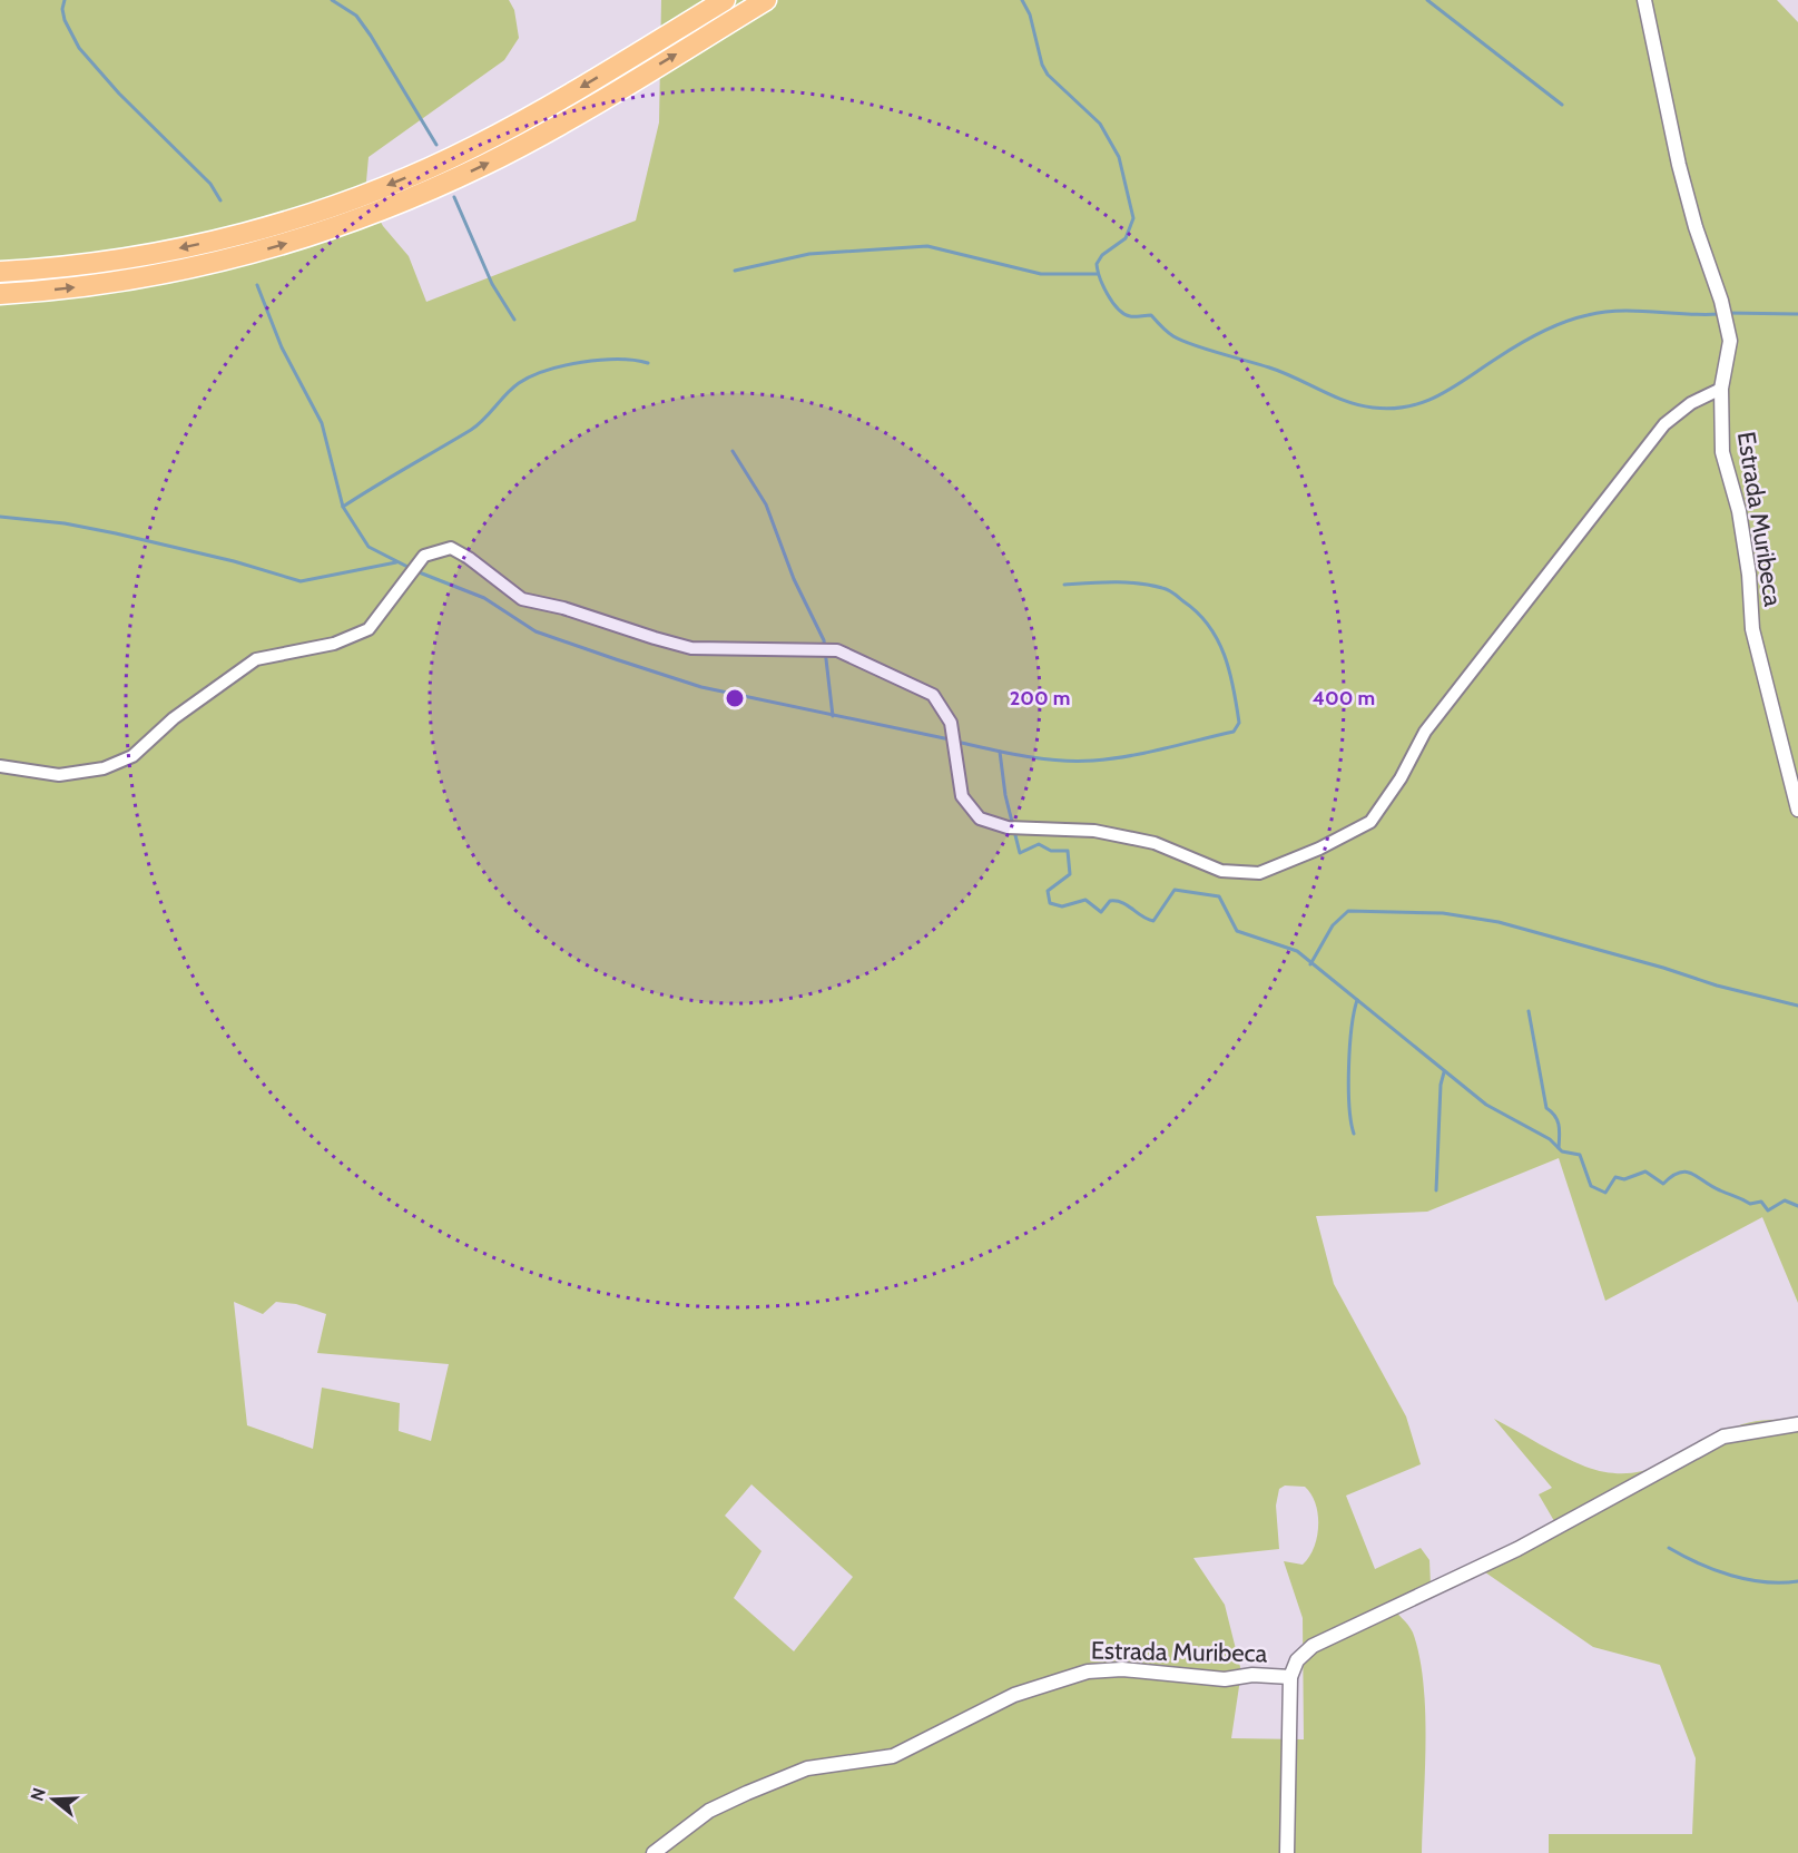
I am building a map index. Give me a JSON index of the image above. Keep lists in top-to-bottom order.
{
  "streets": {
    "street": ["Estrada Muribeca"]
  },
  "north": "left",
  "rings": ["200 m", "400 m"]
}
